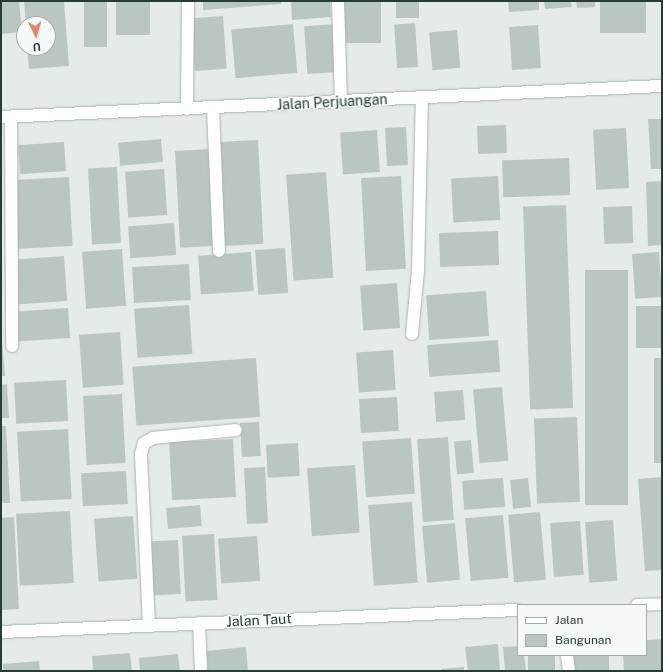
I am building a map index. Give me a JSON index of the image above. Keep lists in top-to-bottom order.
{
  "streets": {
    "street": ["Jalan Perjuangan", "Jalan Taut"]
  },
  "legend": ["Jalan", "Bangunan"],
  "north": "bottom"
}
